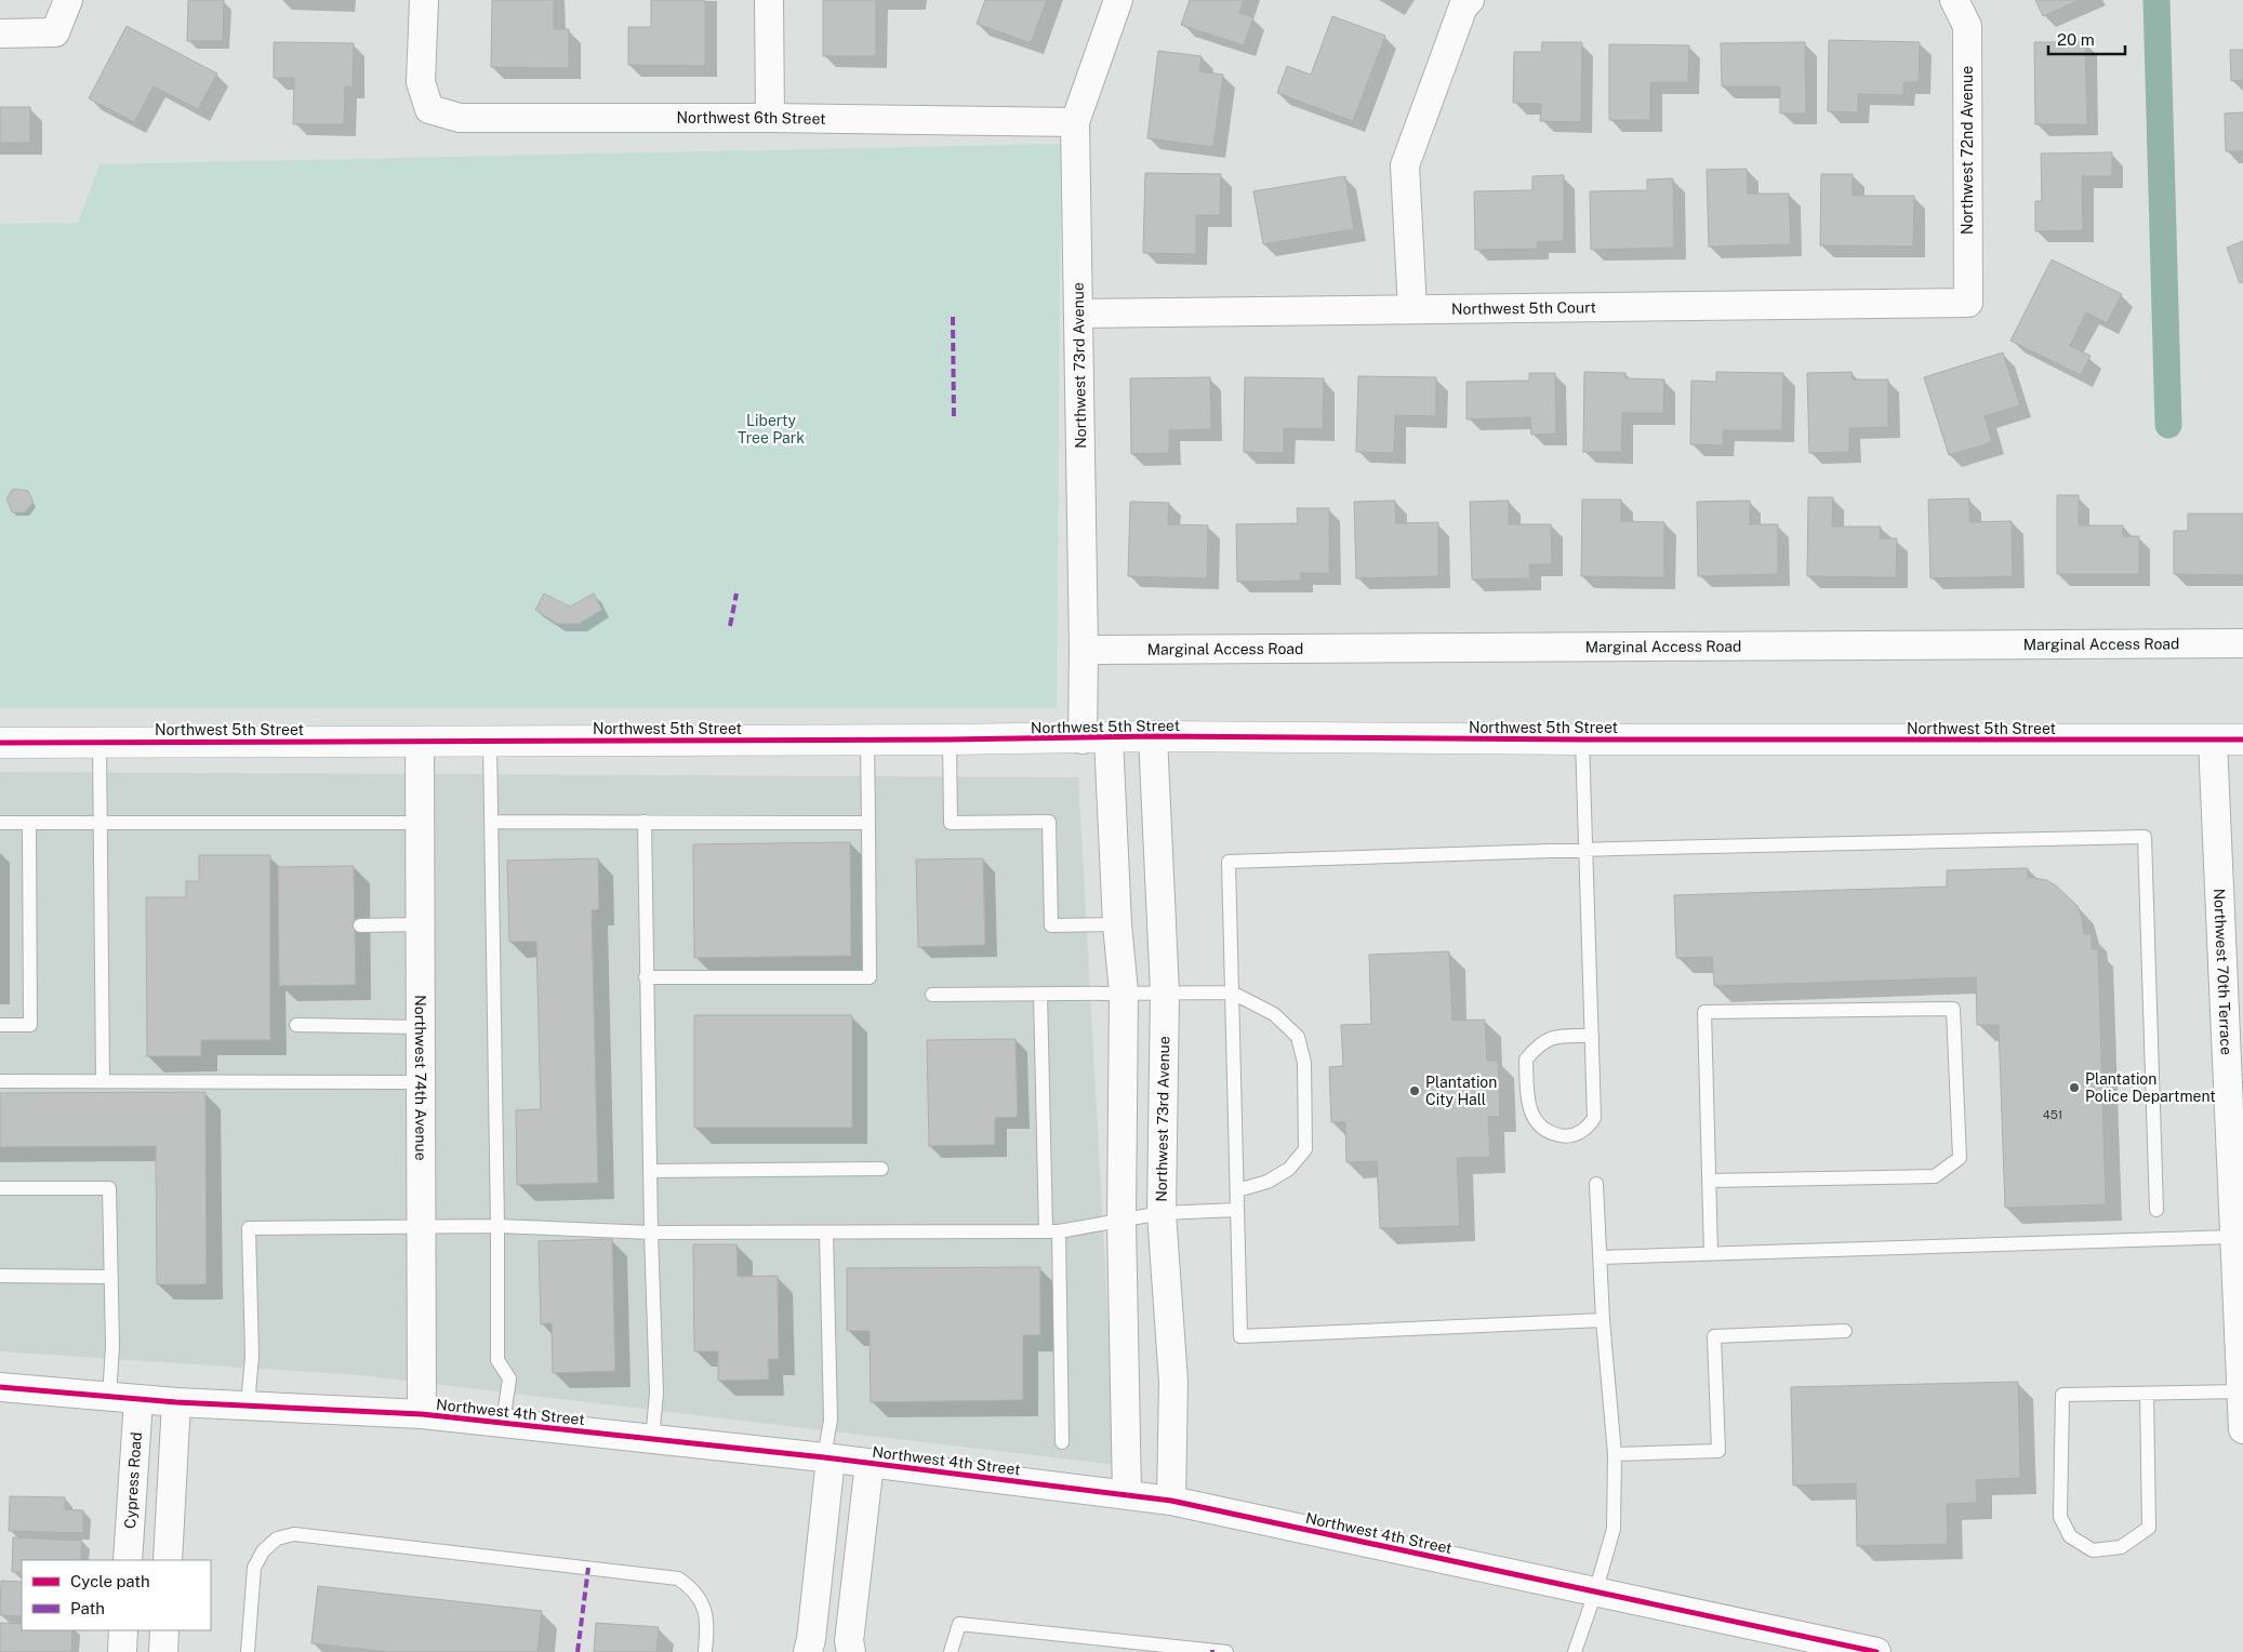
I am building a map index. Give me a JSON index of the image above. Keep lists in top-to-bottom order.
{
  "streets": {
    "street": [
      "Northwest 6th Street",
      "Northwest 72nd Avenue",
      "Northwest 5th Court",
      "Northwest 73rd Avenue",
      "Marginal Access Road",
      "Northwest 5th Street",
      "Northwest 70th Terrace",
      "Northwest 74th Avenue",
      "Northwest 4th Street",
      "Cypress Road"
    ]
  },
  "crossings": [
    ["Northwest 6th Street", "Northwest 73rd Avenue"],
    ["Northwest 72nd Avenue", "Northwest 5th Court"],
    ["Northwest 5th Court", "Northwest 73rd Avenue"],
    ["Northwest 73rd Avenue", "Marginal Access Road"],
    ["Northwest 73rd Avenue", "Northwest 5th Street"],
    ["Northwest 73rd Avenue", "Northwest 4th Street"],
    ["Northwest 5th Street", "Northwest 70th Terrace"],
    ["Northwest 5th Street", "Northwest 74th Avenue"],
    ["Northwest 74th Avenue", "Northwest 4th Street"],
    ["Northwest 4th Street", "Cypress Road"]
  ],
  "parks": ["Liberty Tree Park"],
  "places": ["Plantation Police Department", "Plantation City Hall"],
  "house_numbers": ["451"],
  "legend": ["Cycle path", "Path"],
  "scale_bar": "20 m"
}
